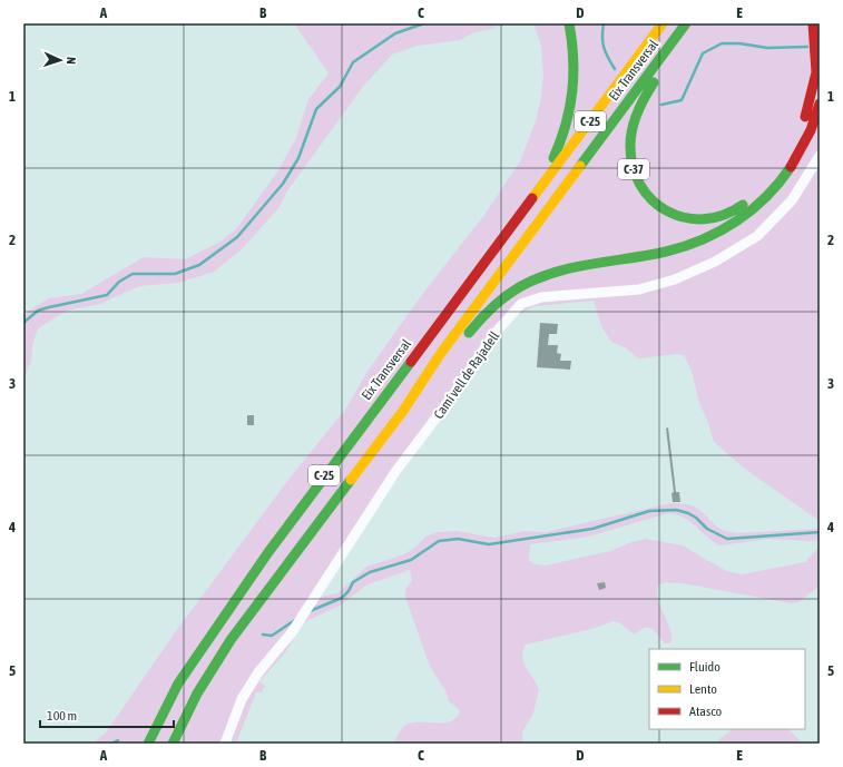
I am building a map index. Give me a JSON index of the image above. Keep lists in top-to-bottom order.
{
  "streets": {
    "highway": ["Eix Transversal", "C-25", "C-37"],
    "street": ["Camí vell de Rajadell"]
  },
  "crossings": [
    ["Eix Transversal", "C-37"]
  ],
  "legend": ["Fluido", "Lento", "Atasco"],
  "scale_bar": "100 m",
  "north": "right",
  "grid": {
    "columns": [
      "A",
      "B",
      "C",
      "D",
      "E"
    ],
    "rows": [
      "1",
      "2",
      "3",
      "4",
      "5"
    ]
  }
}
